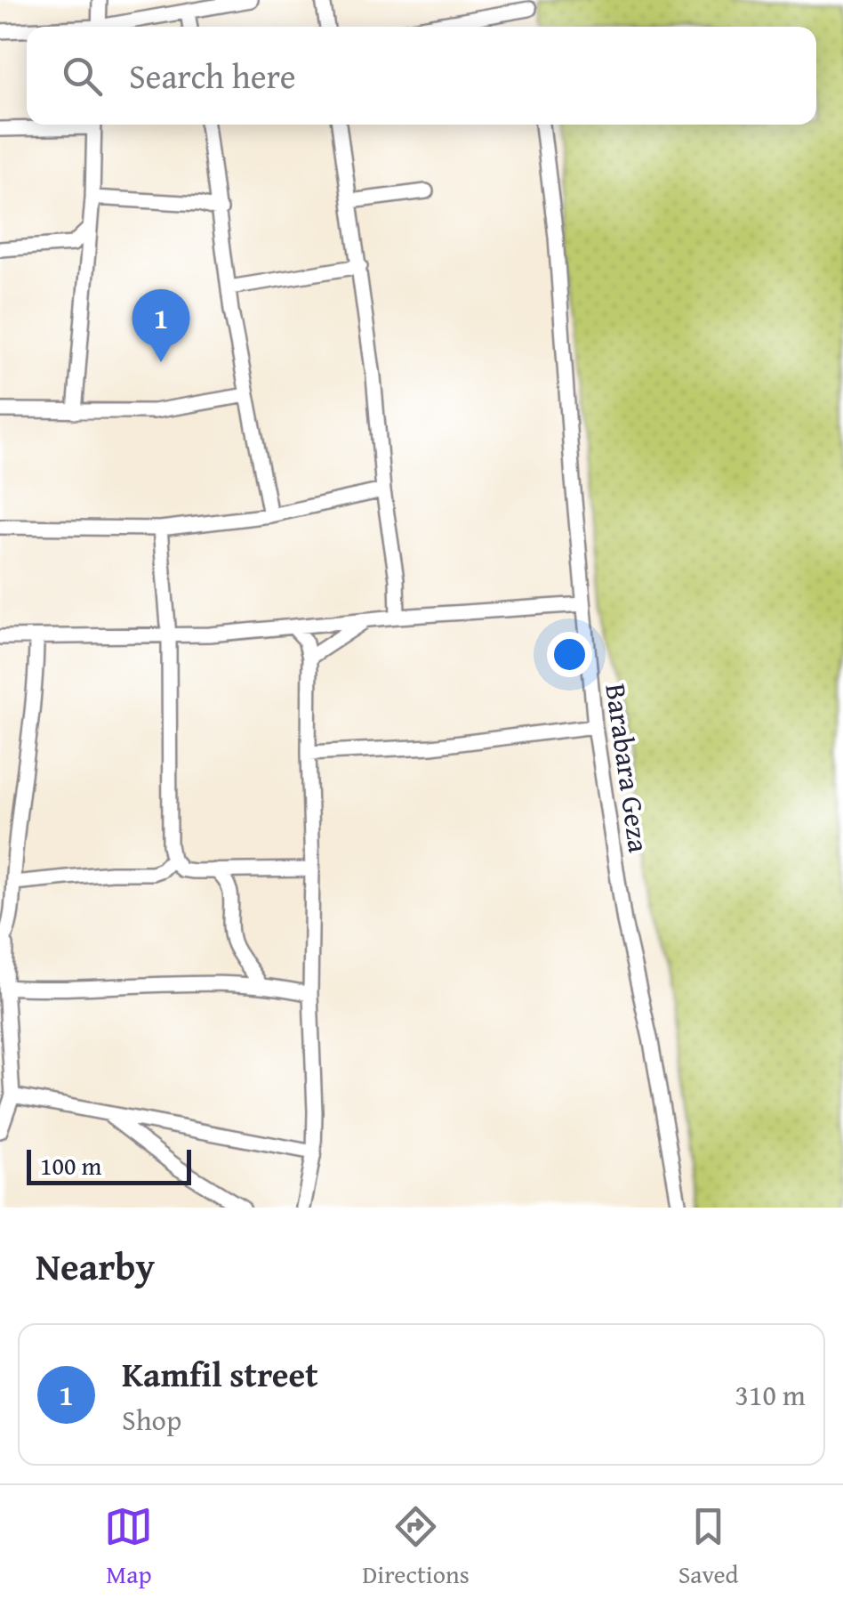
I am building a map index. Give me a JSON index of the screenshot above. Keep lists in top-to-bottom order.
{
  "streets": {
    "street": ["Barabara Geza"]
  },
  "scale_bar": "100 m",
  "page": {
    "search": "Search here",
    "pins": "1",
    "scale": "100 m",
    "heading": "Nearby",
    "list": [
      {
        "mark": "1",
        "name": "Kamfil street",
        "note": "Shop",
        "value": "310 m"
      }
    ],
    "nav": ["Map", "Directions", "Saved"]
  }
}
